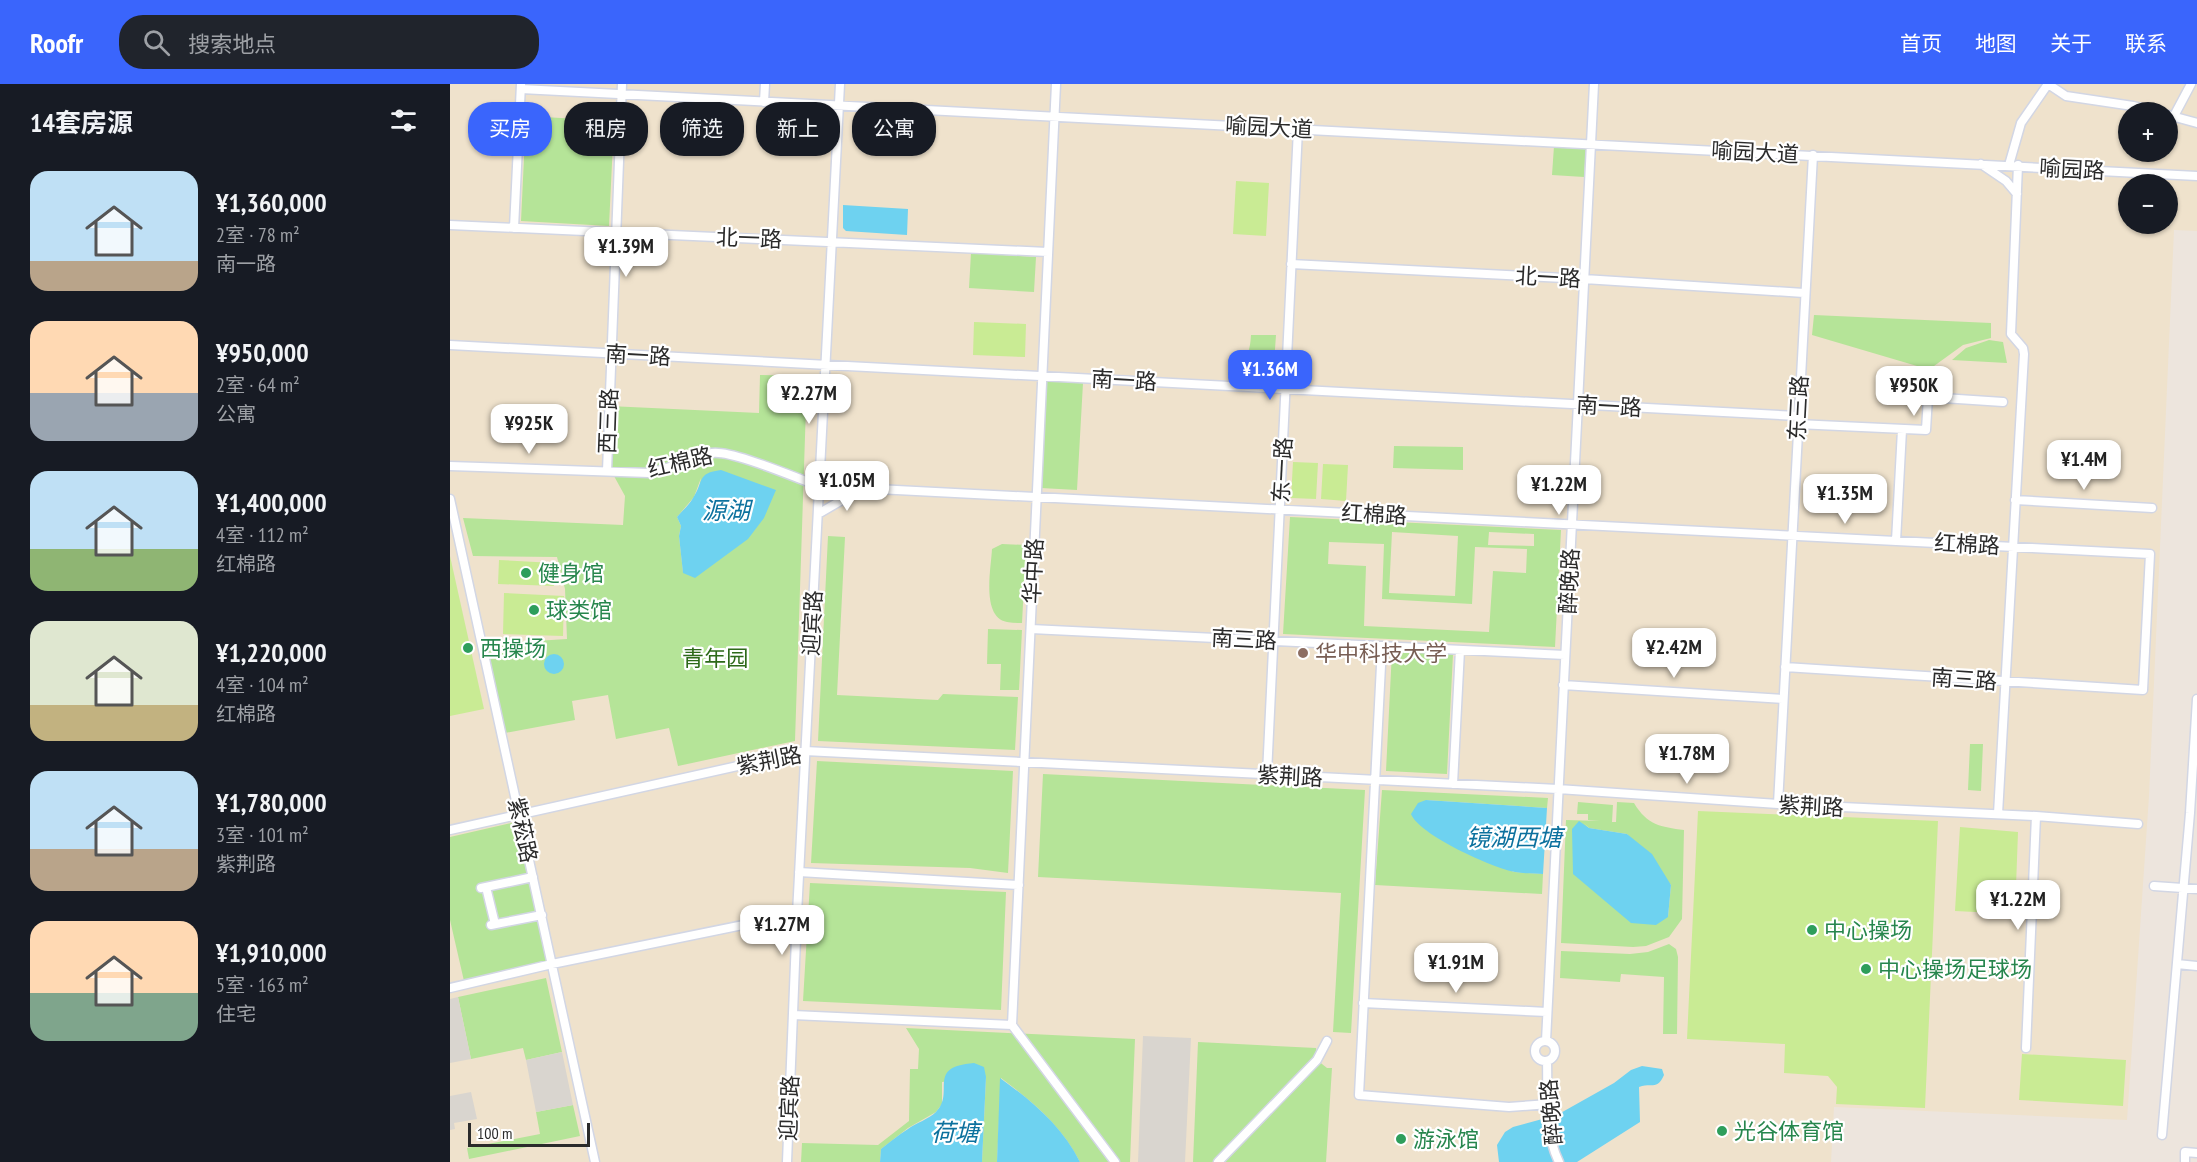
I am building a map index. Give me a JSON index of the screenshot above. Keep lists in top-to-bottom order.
{
  "streets": {
    "street": [
      "喻园大道",
      "喻园路",
      "北一路",
      "南一路",
      "东三路",
      "西三路",
      "红棉路",
      "东一路",
      "华中路",
      "醉晚路",
      "迎宾路",
      "南三路",
      "紫荆路",
      "紫菘路"
    ]
  },
  "crossings": [
    ["喻园大道", "喻园路"],
    ["喻园大道", "东三路"],
    ["喻园大道", "西三路"],
    ["喻园大道", "东一路"],
    ["喻园大道", "华中路"],
    ["喻园大道", "醉晚路"],
    ["北一路", "东三路"],
    ["北一路", "西三路"],
    ["北一路", "东一路"],
    ["北一路", "华中路"],
    ["北一路", "醉晚路"],
    ["北一路", "迎宾路"],
    ["南一路", "东三路"],
    ["南一路", "西三路"],
    ["南一路", "东一路"],
    ["南一路", "华中路"],
    ["南一路", "醉晚路"],
    ["南一路", "迎宾路"],
    ["东三路", "红棉路"],
    ["东三路", "南三路"],
    ["东三路", "紫荆路"],
    ["西三路", "红棉路"],
    ["红棉路", "东一路"],
    ["红棉路", "华中路"],
    ["红棉路", "醉晚路"],
    ["红棉路", "迎宾路"],
    ["红棉路", "南三路"],
    ["东一路", "南三路"],
    ["东一路", "紫荆路"],
    ["华中路", "南三路"],
    ["华中路", "紫荆路"],
    ["醉晚路", "南三路"],
    ["醉晚路", "紫荆路"],
    ["迎宾路", "紫荆路"],
    ["紫荆路", "紫菘路"]
  ],
  "water": ["源湖", "镜湖西塘", "荷塘"],
  "parks": ["青年园"],
  "places": [
    "健身馆",
    "球类馆",
    "西操场",
    "华中科技大学",
    "中心操场",
    "中心操场足球场",
    "光谷体育馆",
    "游泳馆"
  ],
  "scale_bar": "100 m",
  "page": {
    "header": "Roofr",
    "search": "搜索地点",
    "nav": [
      "首页",
      "地图",
      "关于",
      "联系"
    ],
    "heading": "14套房源",
    "map_buttons": ["+", "−"],
    "chip": [
      "买房",
      "租房",
      "筛选",
      "新上",
      "公寓"
    ],
    "list": [
      {
        "name": "¥1,360,000",
        "note": "2室 · 78 m² · 南一路"
      },
      {
        "name": "¥950,000",
        "note": "2室 · 64 m² · 公寓"
      },
      {
        "name": "¥1,400,000",
        "note": "4室 · 112 m² · 红棉路"
      },
      {
        "name": "¥1,220,000",
        "note": "4室 · 104 m² · 红棉路"
      },
      {
        "name": "¥1,780,000",
        "note": "3室 · 101 m² · 紫荆路"
      },
      {
        "name": "¥1,910,000",
        "note": "5室 · 163 m² · 住宅"
      }
    ],
    "price": [
      "¥1.39M",
      "¥1.36M",
      "¥950K",
      "¥2.27M",
      "¥925K",
      "¥1.4M",
      "¥1.05M",
      "¥1.22M",
      "¥1.35M",
      "¥2.42M",
      "¥1.78M",
      "¥1.22M",
      "¥1.27M",
      "¥1.91M"
    ],
    "scale": "100 m"
  }
}
